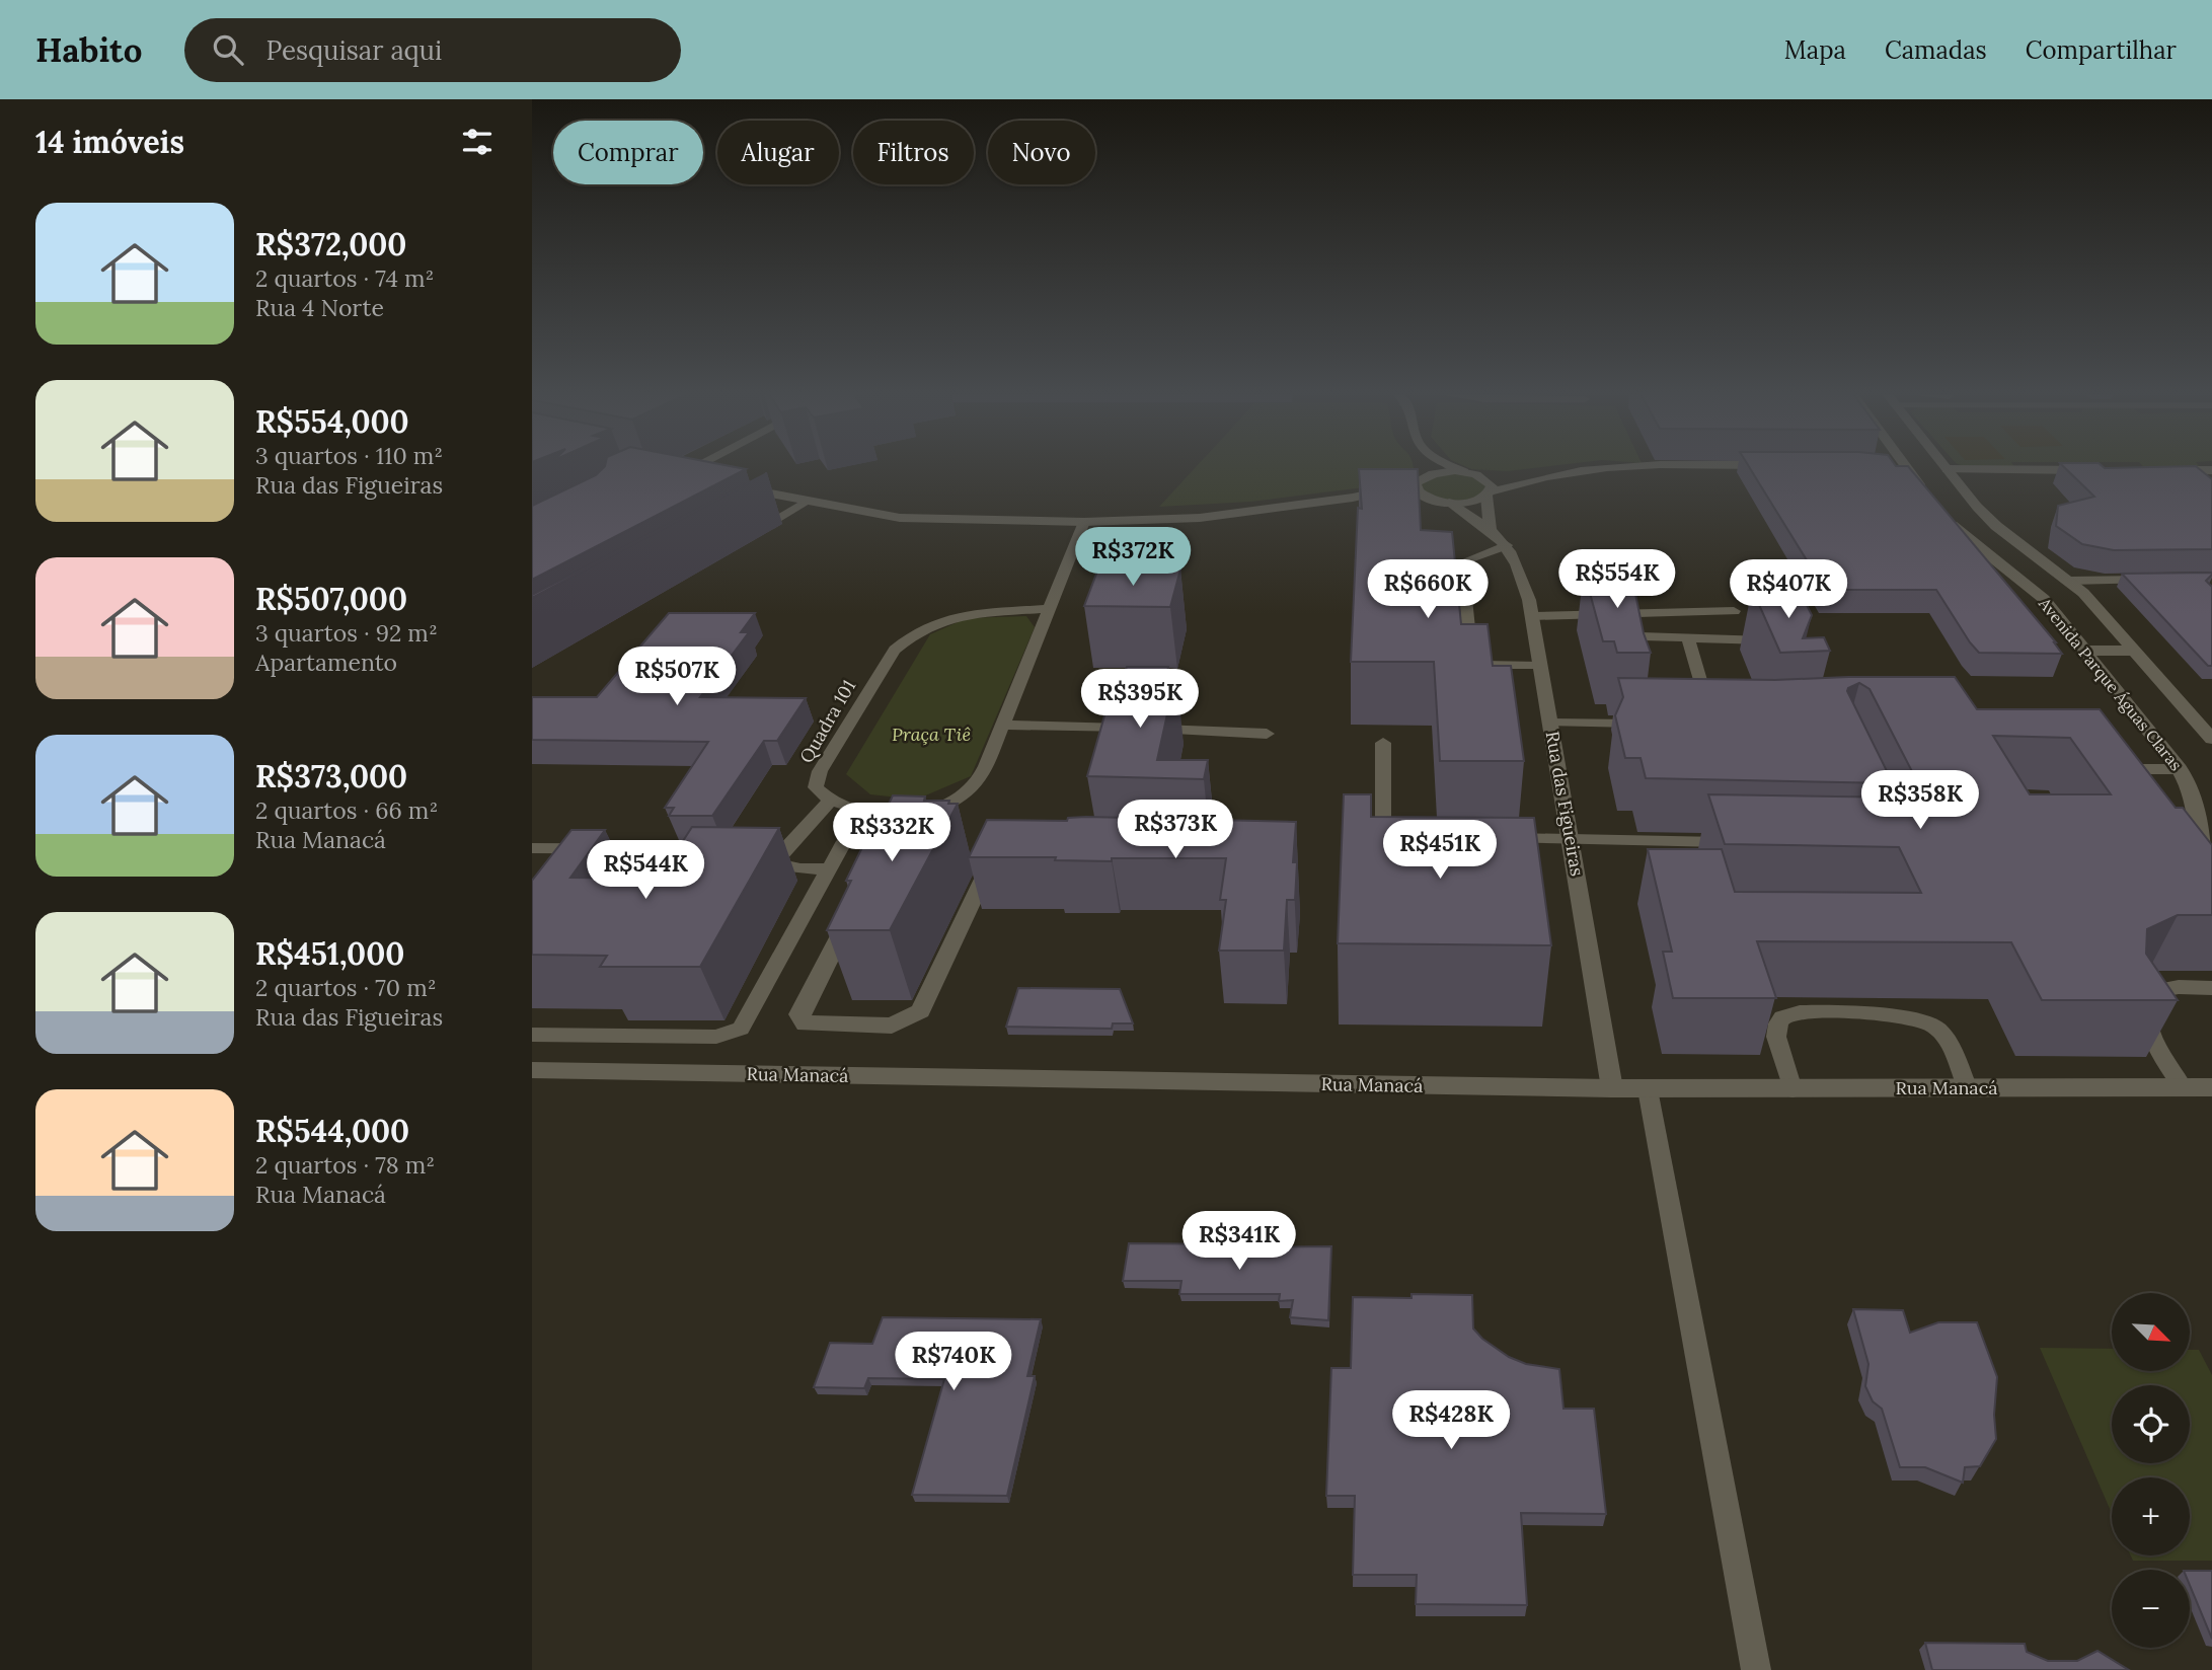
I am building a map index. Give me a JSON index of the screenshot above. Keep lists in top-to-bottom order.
{
  "streets": {
    "street": ["Avenida Parque Águas Claras", "Rua das Figueiras", "Rua Manacá"],
    "lane": ["Quadra 101"]
  },
  "crossings": [
    ["Rua das Figueiras", "Rua Manacá"]
  ],
  "parks": ["Praça Tiê"],
  "north": "bottom right",
  "page": {
    "header": "Habito",
    "search": "Pesquisar aqui",
    "nav": ["Mapa", "Camadas", "Compartilhar"],
    "heading": "14 imóveis",
    "chip": [
      "Comprar",
      "Alugar",
      "Filtros",
      "Novo"
    ],
    "list": [
      {
        "name": "R$372,000",
        "note": "2 quartos · 74 m² · Rua 4 Norte"
      },
      {
        "name": "R$554,000",
        "note": "3 quartos · 110 m² · Rua das Figueiras"
      },
      {
        "name": "R$507,000",
        "note": "3 quartos · 92 m² · Apartamento"
      },
      {
        "name": "R$373,000",
        "note": "2 quartos · 66 m² · Rua Manacá"
      },
      {
        "name": "R$451,000",
        "note": "2 quartos · 70 m² · Rua das Figueiras"
      },
      {
        "name": "R$544,000",
        "note": "2 quartos · 78 m² · Rua Manacá"
      }
    ],
    "price": [
      "R$372K",
      "R$554K",
      "R$660K",
      "R$407K",
      "R$507K",
      "R$395K",
      "R$358K",
      "R$373K",
      "R$332K",
      "R$451K",
      "R$544K",
      "R$341K",
      "R$740K",
      "R$428K"
    ],
    "map_buttons": ["+", "−"]
  }
}
